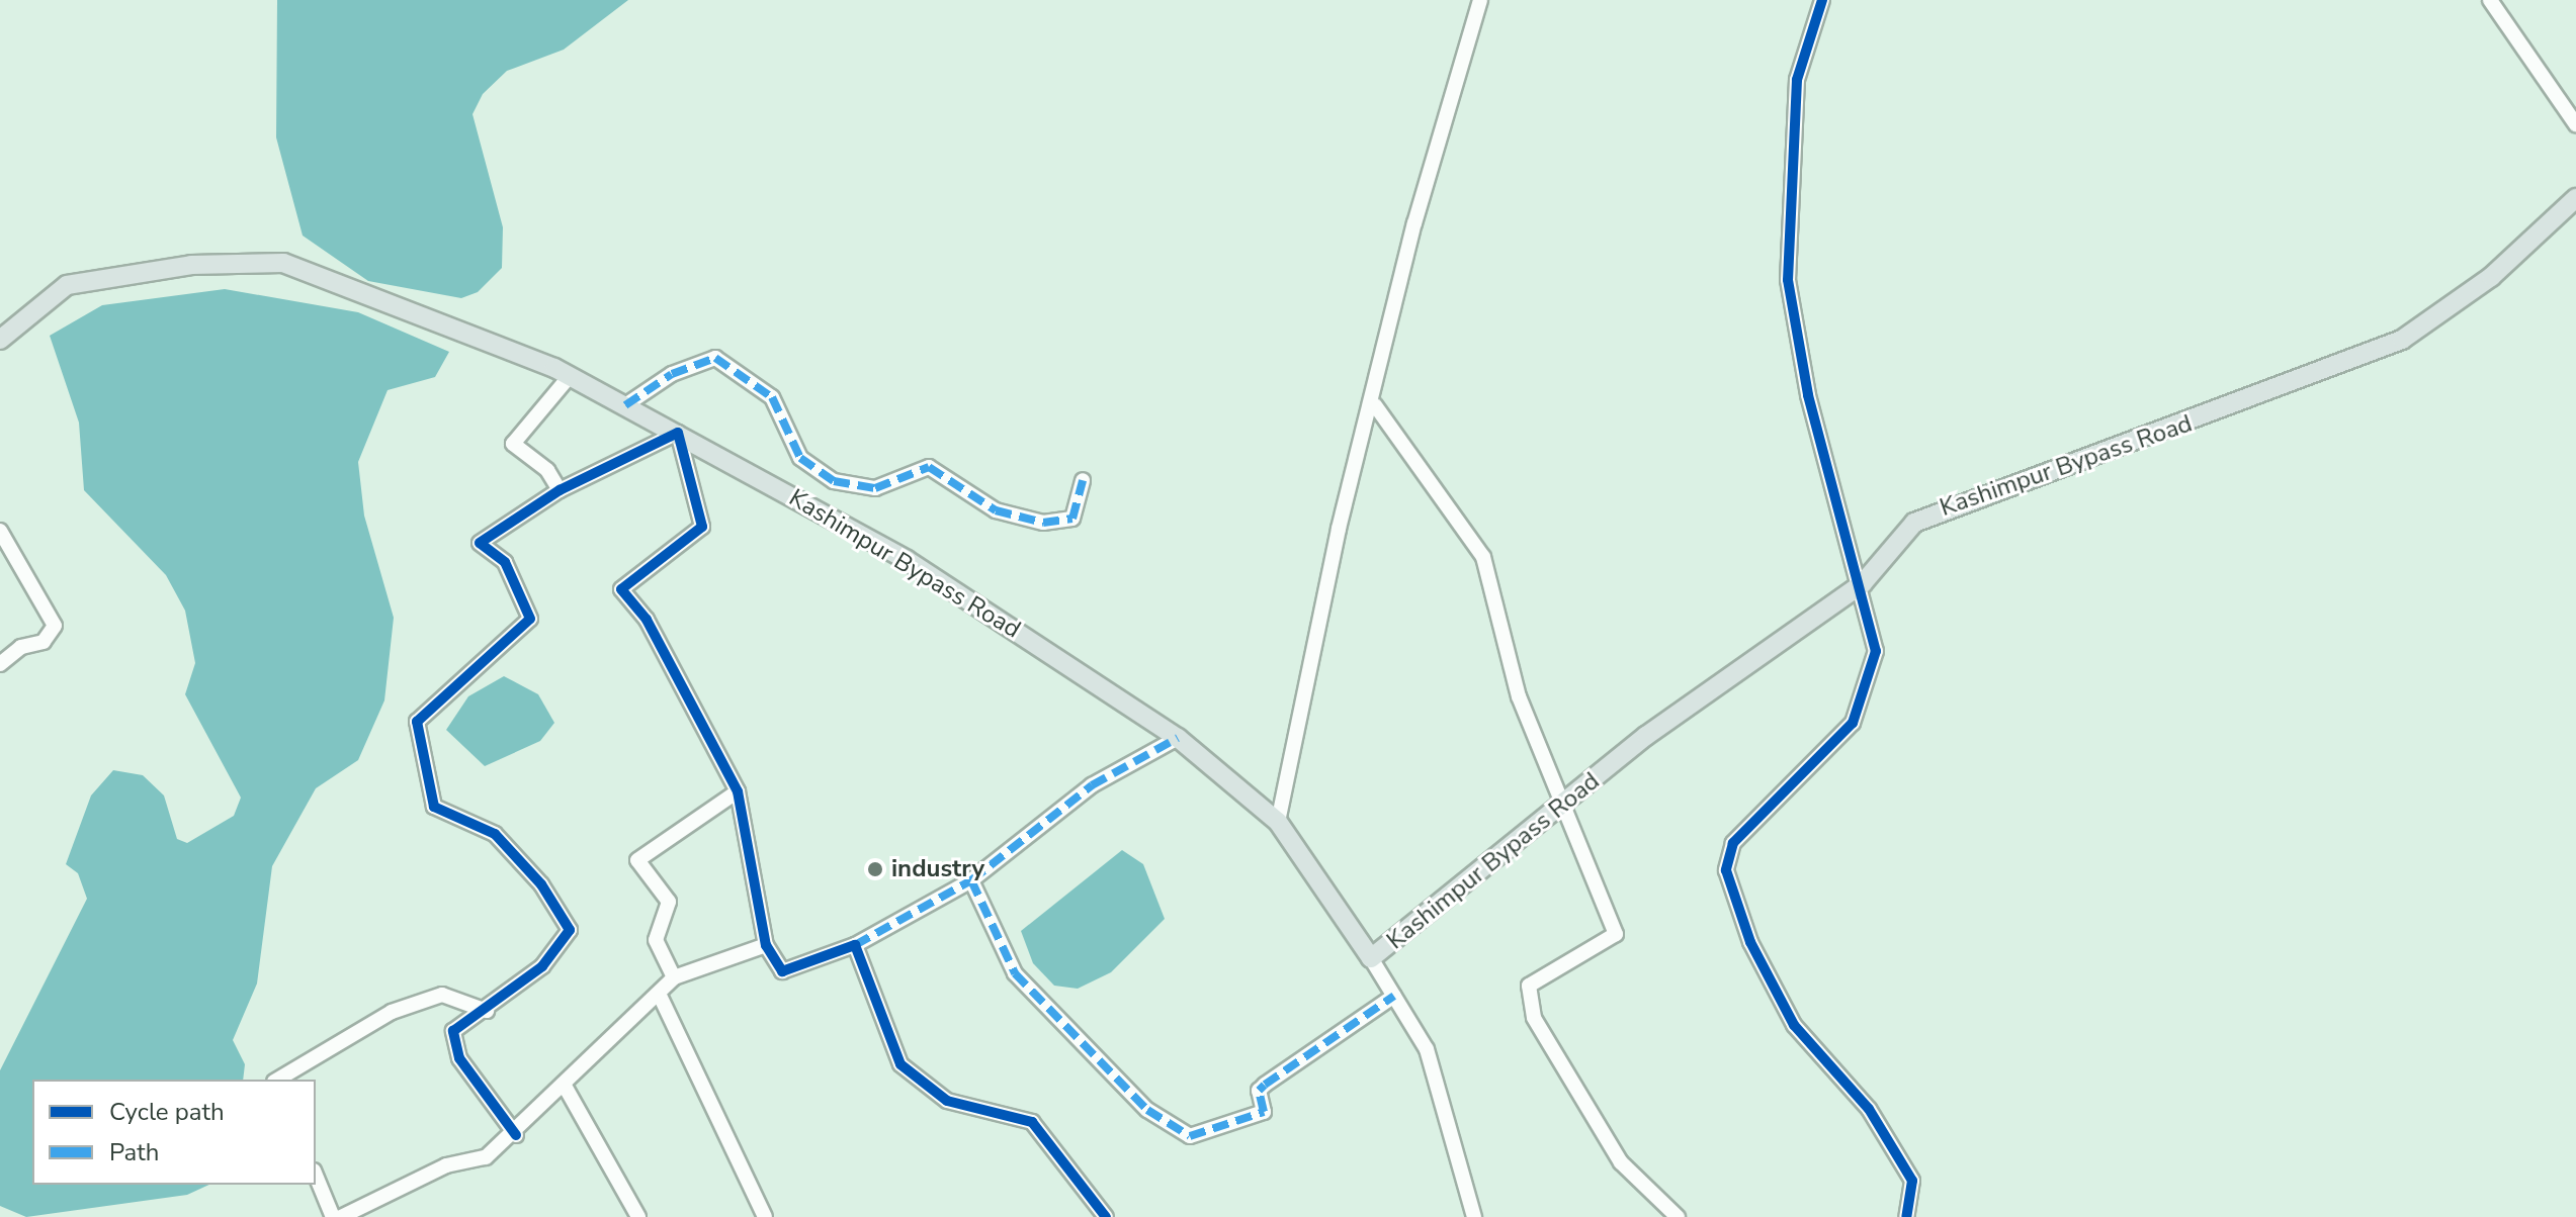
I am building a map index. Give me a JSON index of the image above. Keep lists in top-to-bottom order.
{
  "streets": {
    "main road": ["Kashimpur Bypass Road"]
  },
  "places": ["industry"],
  "legend": ["Cycle path", "Path"]
}
